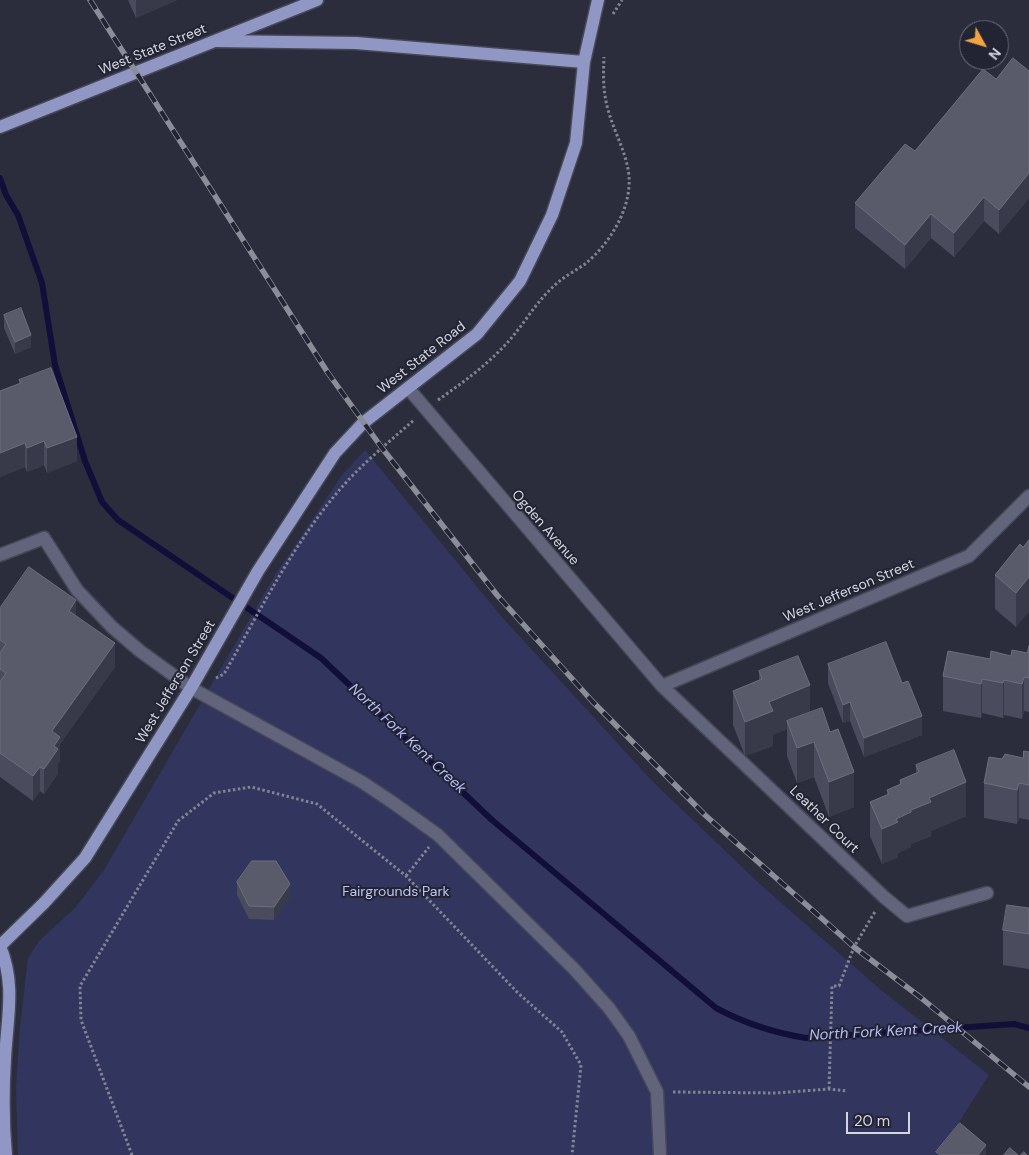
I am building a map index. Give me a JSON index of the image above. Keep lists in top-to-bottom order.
{
  "streets": {
    "main road": ["West State Street", "West State Road", "West Jefferson Street"],
    "street": ["Ogden Avenue", "Leather Court"]
  },
  "crossings": [
    ["West State Road", "Ogden Avenue"],
    ["West State Road", "West Jefferson Street"],
    ["Ogden Avenue", "West Jefferson Street"],
    ["Ogden Avenue", "Leather Court"],
    ["West Jefferson Street", "Leather Court"]
  ],
  "water": ["North Fork Kent Creek"],
  "parks": ["Fairgrounds Park"],
  "scale_bar": "20 m",
  "north": "bottom right"
}
